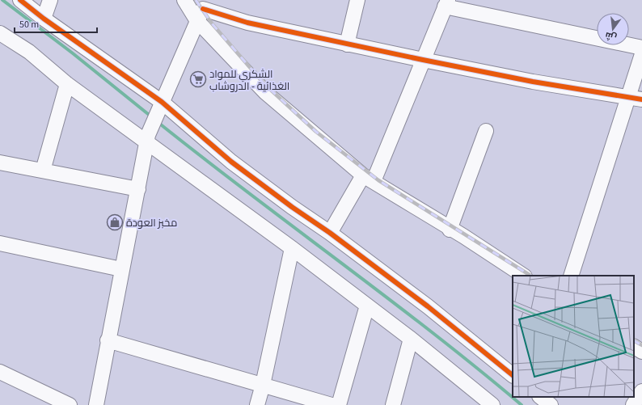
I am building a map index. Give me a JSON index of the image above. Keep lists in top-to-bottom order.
{
  "places": {
    "supermarket": ["الشكري للمواد الغذائية - الدروشاب"],
    "shop": ["مخبز العودة"]
  },
  "scale_bar": "50 m",
  "north": "bottom"
}
